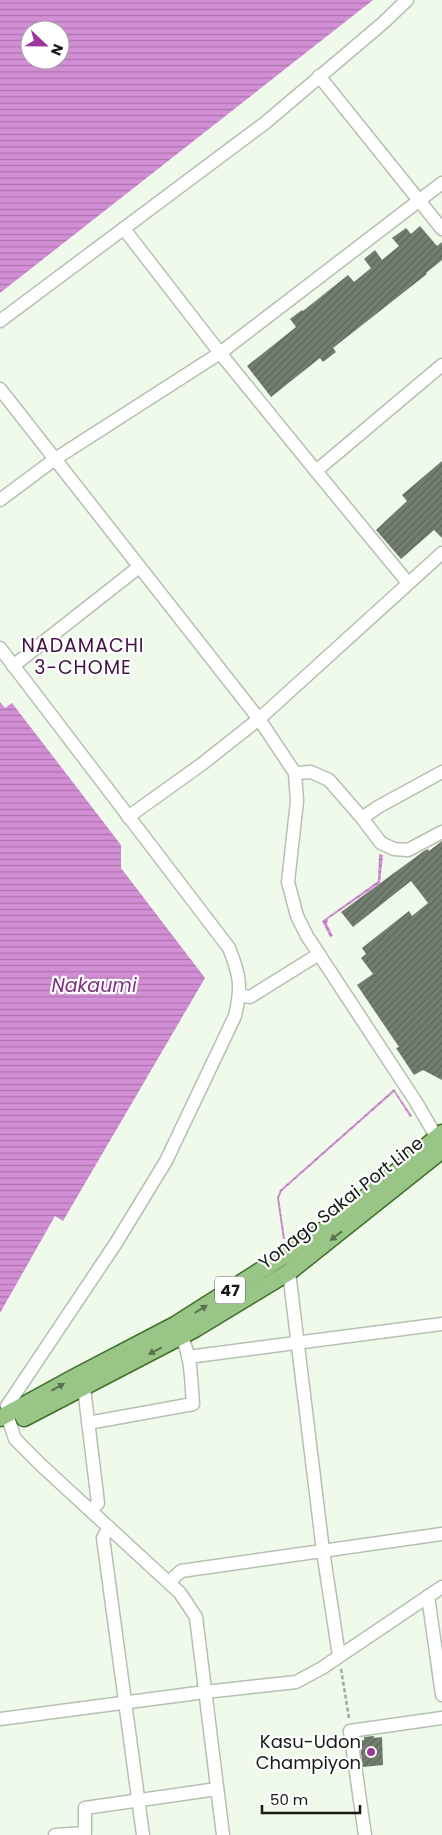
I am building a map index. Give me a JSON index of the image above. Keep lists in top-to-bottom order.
{
  "streets": {
    "main road": ["Yonago Sakai Port Line", "47"]
  },
  "districts": ["NADAMACHI 3-CHOME"],
  "water": ["Nakaumi"],
  "places": ["Kasu-Udon Chaｍpiyon"],
  "scale_bar": "50 m",
  "north": "right"
}
